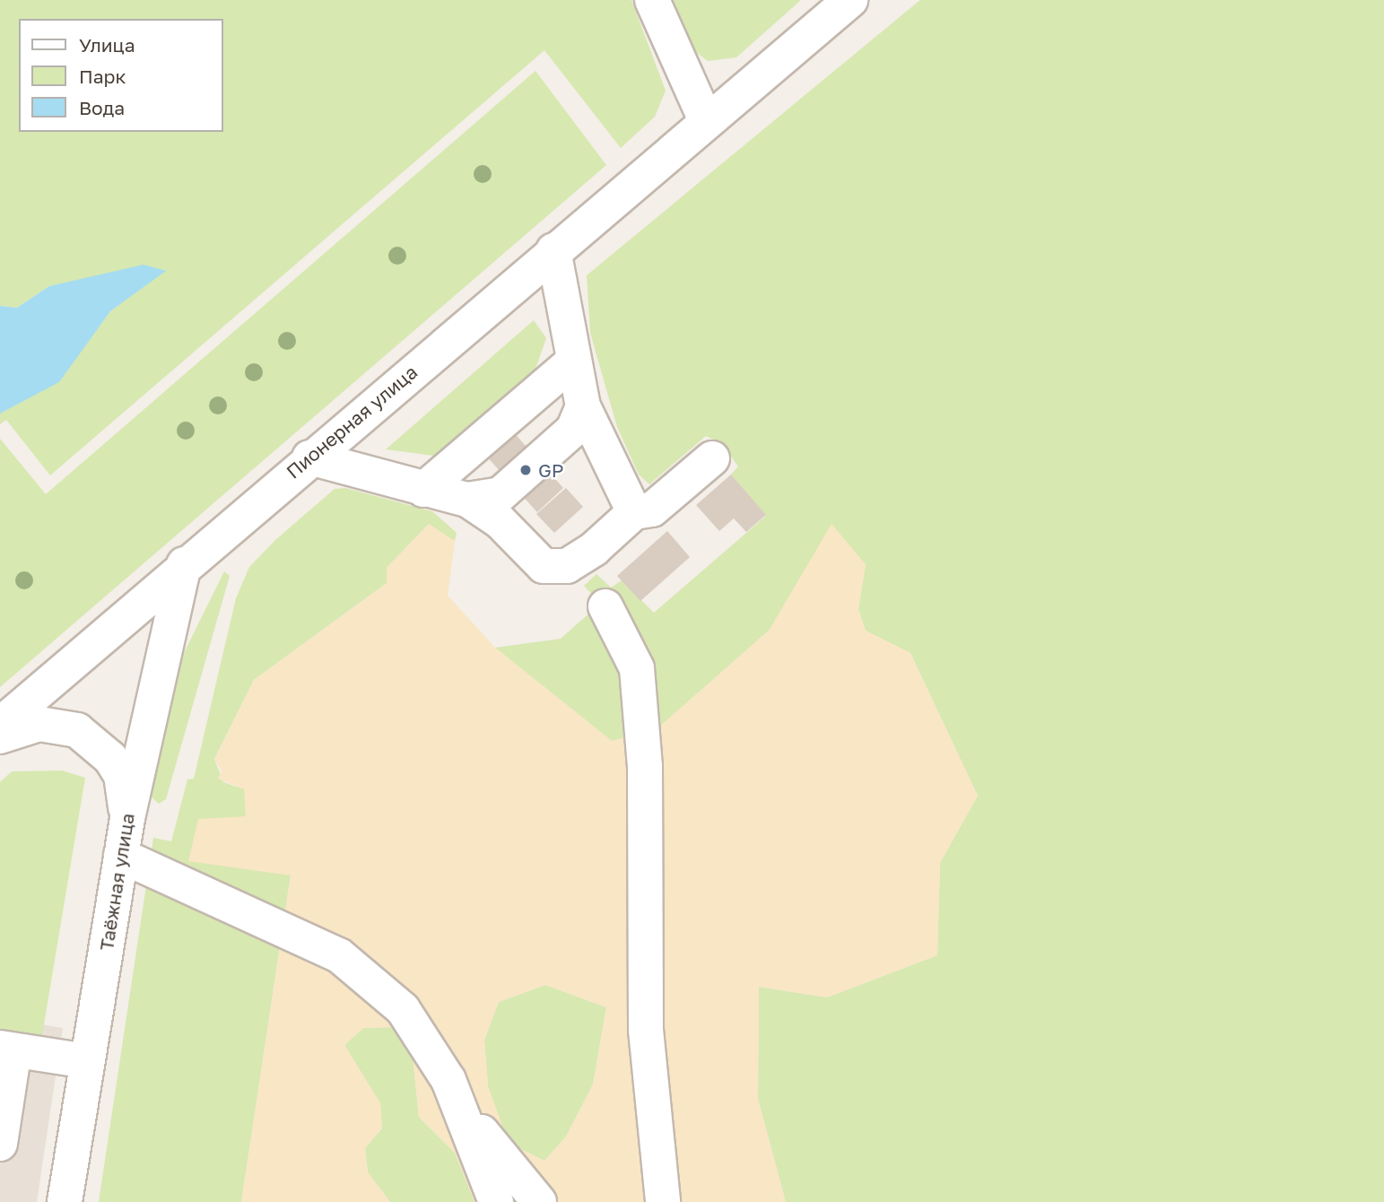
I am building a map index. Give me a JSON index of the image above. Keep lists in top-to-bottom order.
{
  "streets": {
    "street": ["Пионерная улица", "Таёжная улица"]
  },
  "crossings": [
    ["Пионерная улица", "Таёжная улица"]
  ],
  "places": ["GP"],
  "legend": ["Улица", "Парк", "Вода"]
}
